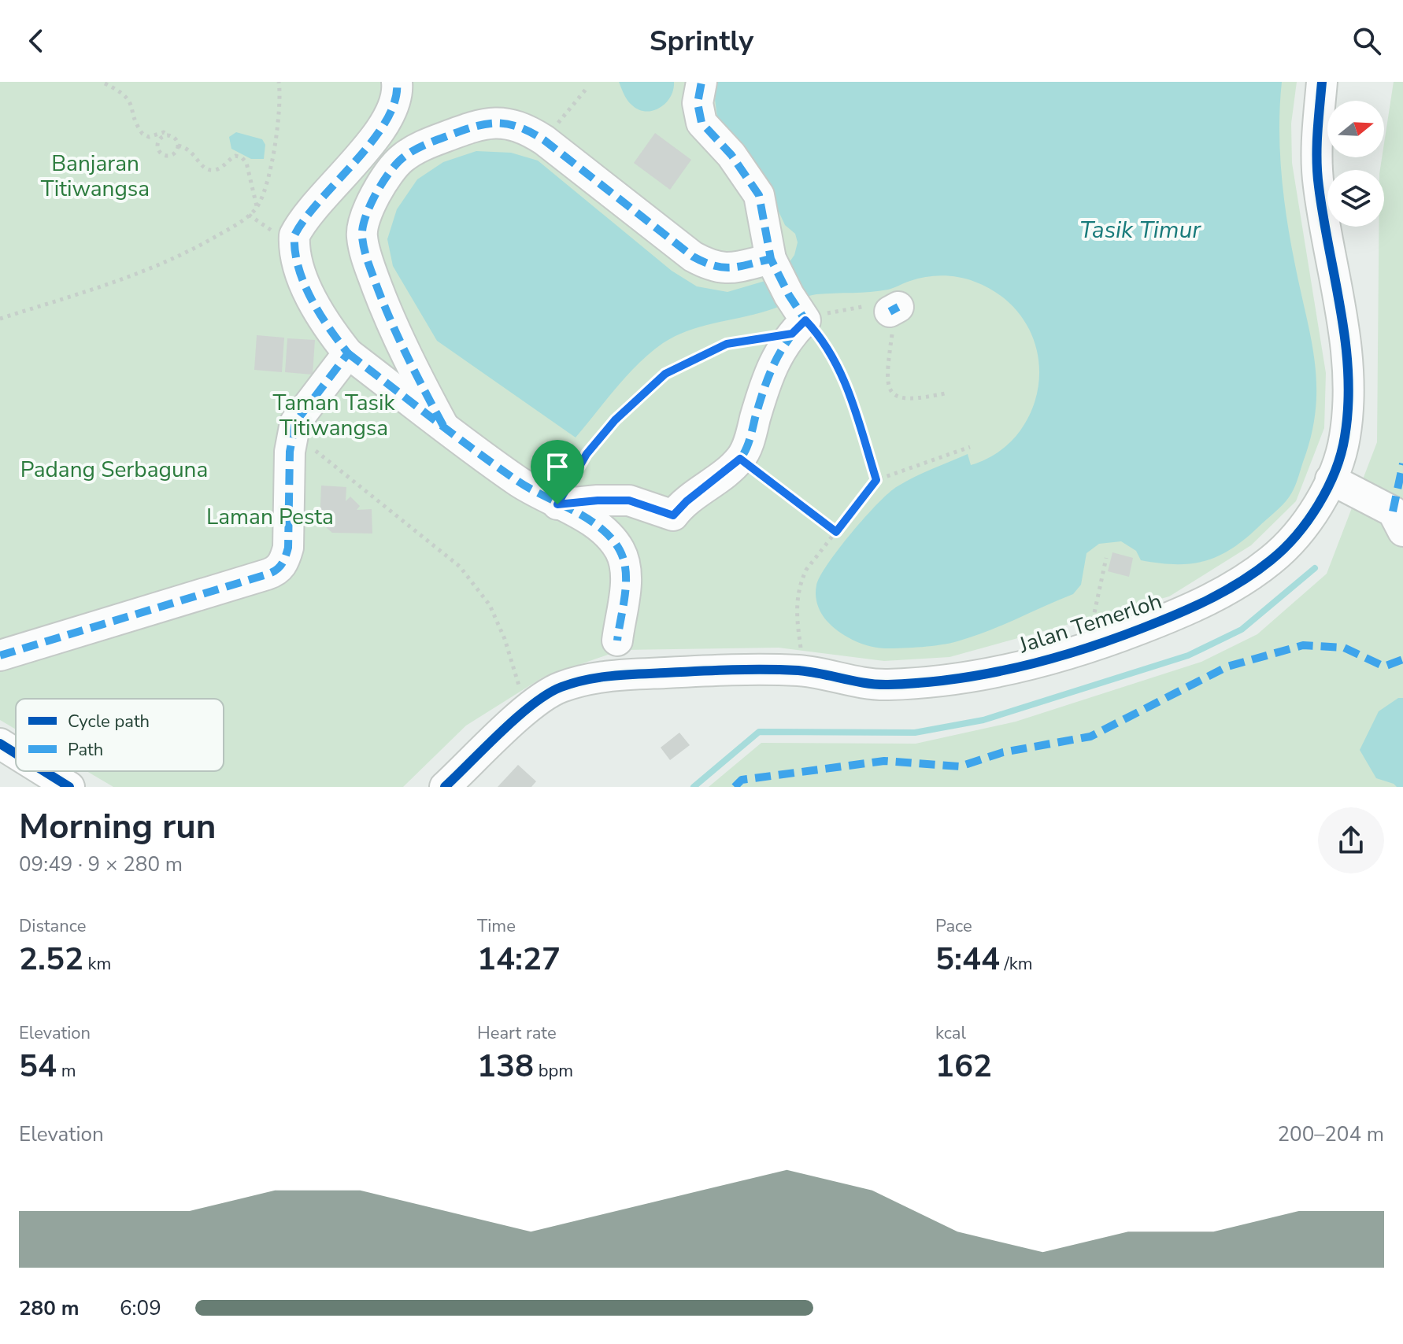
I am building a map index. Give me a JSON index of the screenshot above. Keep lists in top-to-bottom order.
{
  "streets": {
    "street": ["Jalan Temerloh"]
  },
  "water": ["Tasik Timur"],
  "parks": [
    "Banjaran Titiwangsa",
    "Taman Tasik Titiwangsa",
    "Padang Serbaguna",
    "Laman Pesta"
  ],
  "legend": ["Cycle path", "Path"],
  "north": "right",
  "page": {
    "header": "Sprintly",
    "heading": ["Morning run", "09:49 · 9 × 280 m"],
    "stats": [
      ["Distance", "2.52 km"],
      ["Time", "14:27"],
      ["Pace", "5:44 /km"],
      ["Elevation", "54 m"],
      ["Heart rate", "138 bpm"],
      ["kcal", "162"]
    ],
    "chart": ["Elevation", "200–204 m"],
    "list": [
      {
        "name": "280 m",
        "note": "6:09"
      }
    ]
  }
}
